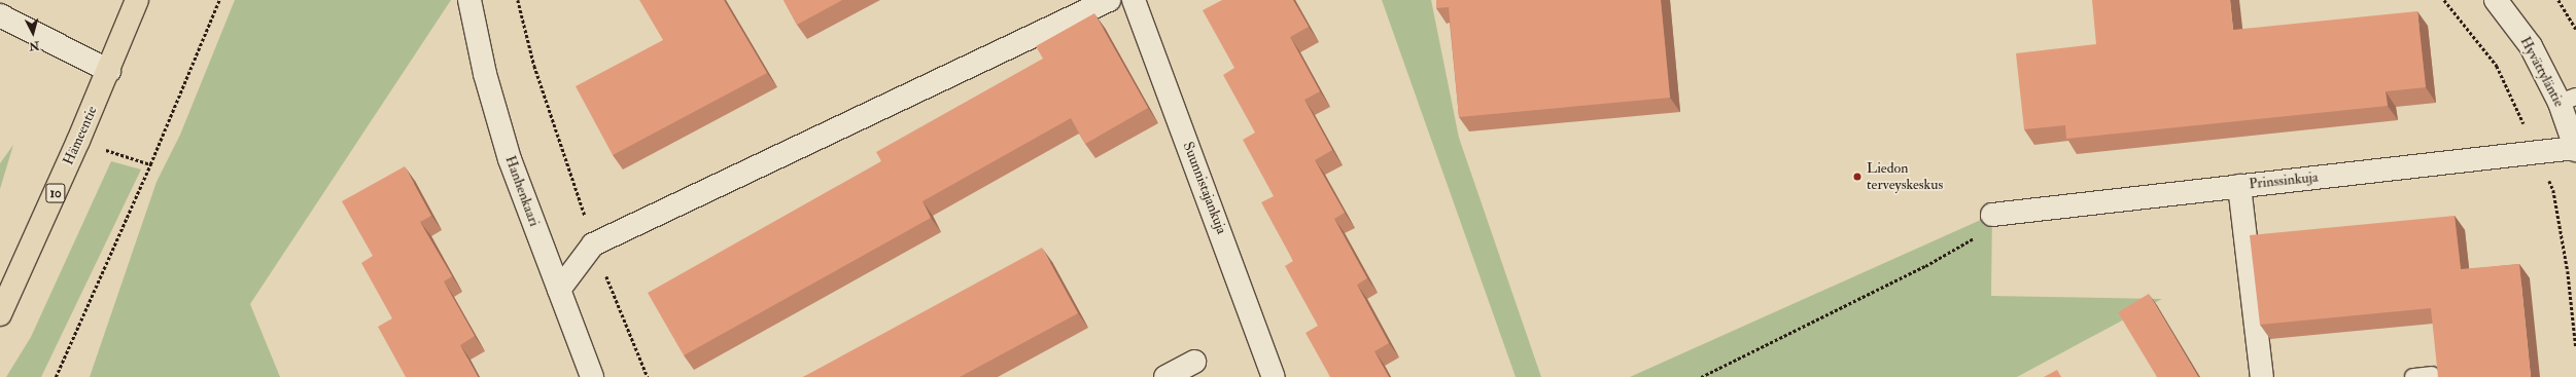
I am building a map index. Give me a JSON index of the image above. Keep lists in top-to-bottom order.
{
  "streets": {
    "highway": ["Hämeentie", "10"],
    "street": [
      "Hyvättyläntie",
      "Prinssinkuja",
      "Suunnistajankuja",
      "Hanhenkaari"
    ]
  },
  "crossings": [
    ["Hyvättyläntie", "Prinssinkuja"]
  ],
  "places": ["Liedon terveyskeskus"],
  "north": "bottom"
}
